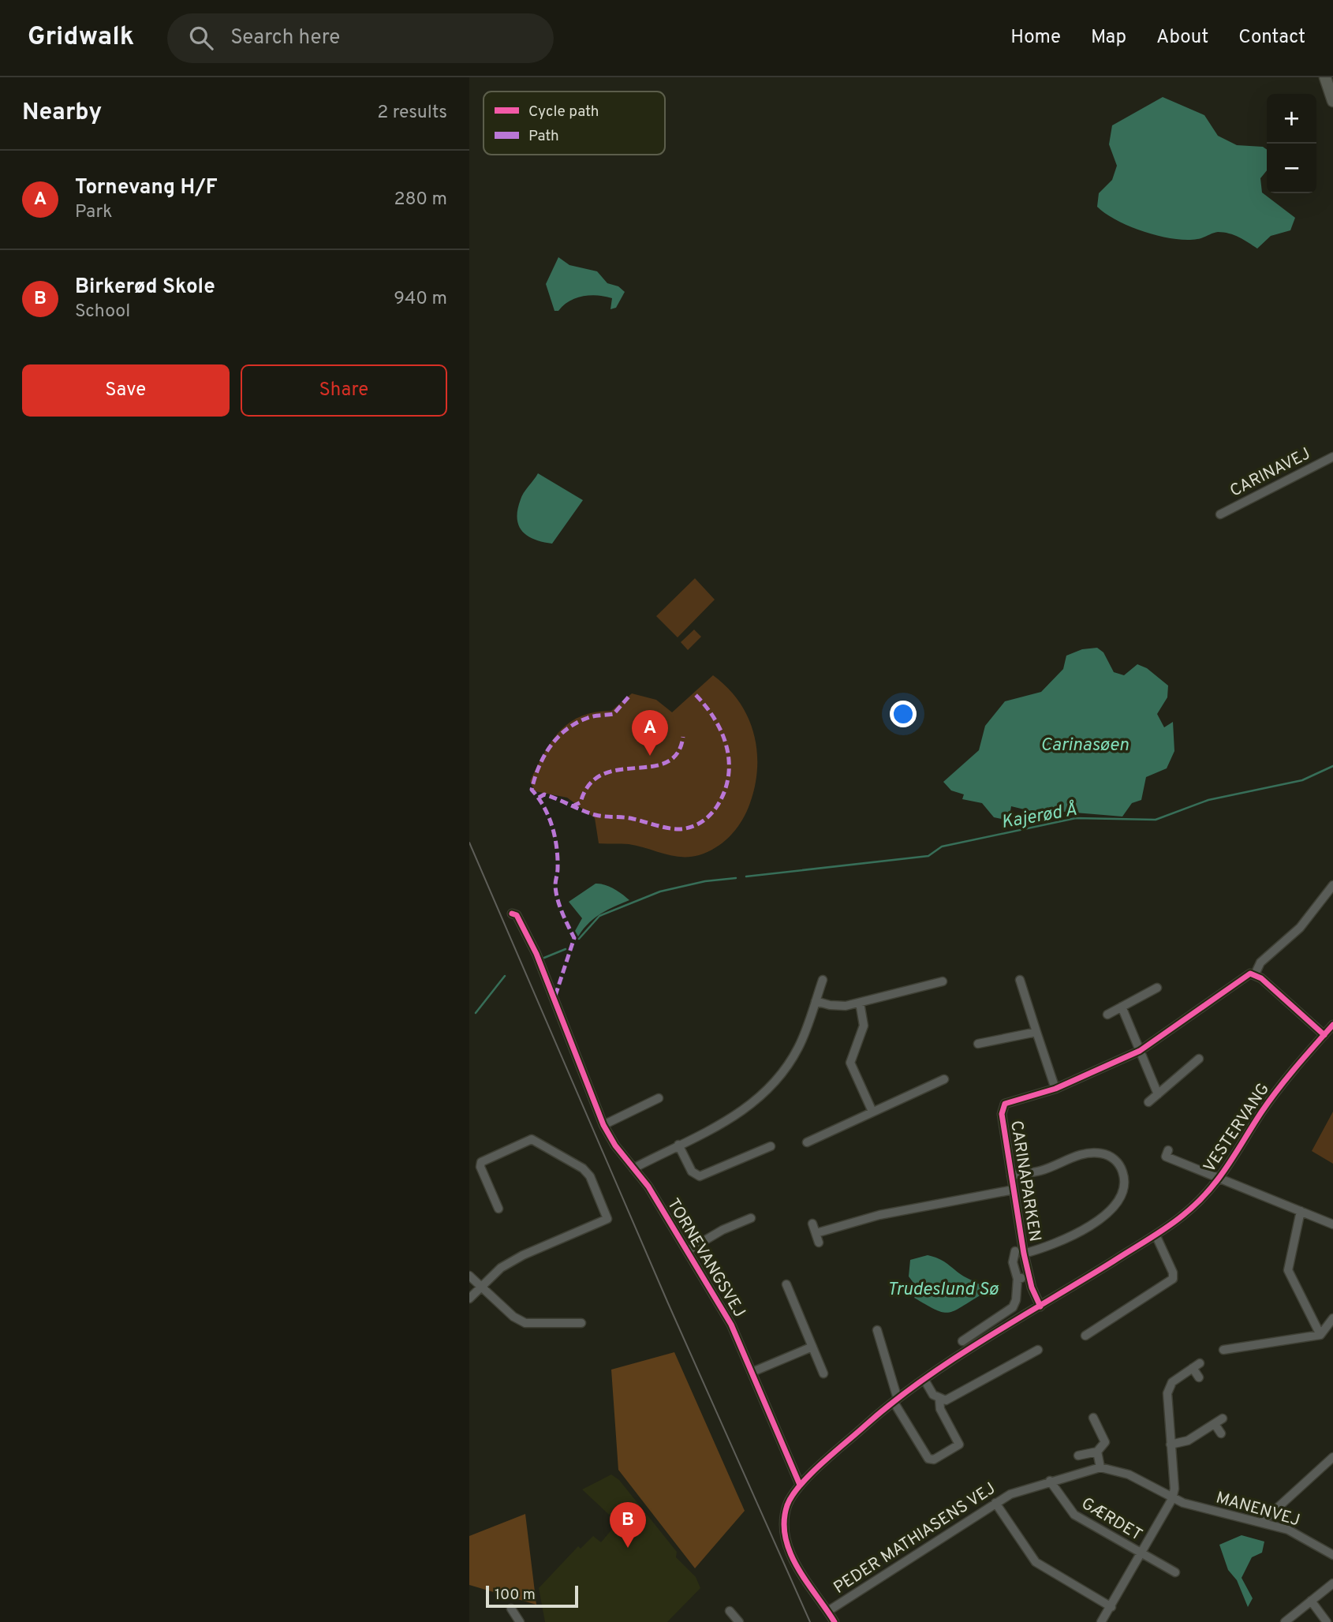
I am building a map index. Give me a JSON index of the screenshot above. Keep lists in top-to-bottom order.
{
  "streets": {
    "street": [
      "CARINAVEJ",
      "VESTERVANG",
      "CARINAPARKEN",
      "TORNEVANGSVEJ",
      "MANENVEJ",
      "GÆRDET",
      "PEDER MATHIASENS VEJ"
    ]
  },
  "crossings": [
    ["VESTERVANG", "CARINAPARKEN"],
    ["VESTERVANG", "TORNEVANGSVEJ"],
    ["MANENVEJ", "PEDER MATHIASENS VEJ"],
    ["GÆRDET", "PEDER MATHIASENS VEJ"]
  ],
  "water": ["Carinasøen", "Kajerød Å", "Trudeslund Sø"],
  "legend": ["Cycle path", "Path"],
  "scale_bar": "100 m",
  "page": {
    "header": "Gridwalk",
    "search": "Search here",
    "nav": [
      "Home",
      "Map",
      "About",
      "Contact"
    ],
    "heading": ["Nearby", "2 results"],
    "map_buttons": ["+", "−"],
    "list": [
      {
        "mark": "A",
        "name": "Tornevang H/F",
        "note": "Park",
        "value": "280 m"
      },
      {
        "mark": "B",
        "name": "Birkerød Skole",
        "note": "School",
        "value": "940 m"
      }
    ],
    "buttons": ["Save", "Share"],
    "pins": ["A", "B"],
    "scale": "100 m"
  }
}
